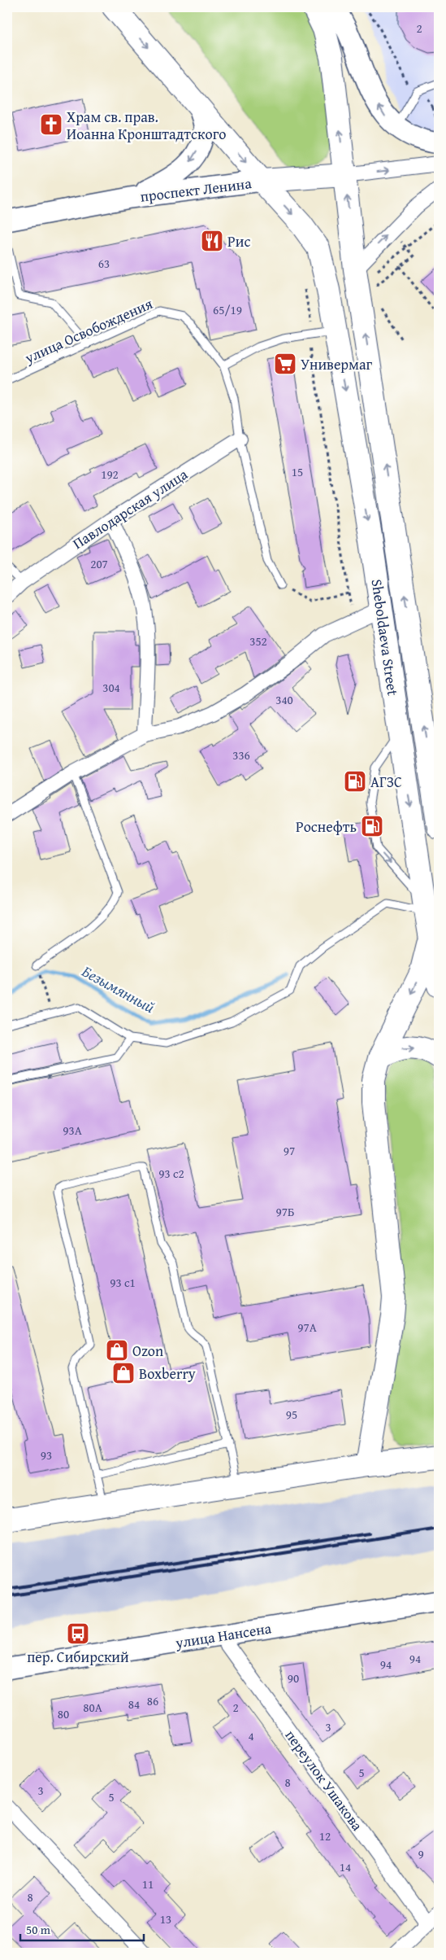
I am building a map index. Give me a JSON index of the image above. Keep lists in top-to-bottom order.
{
  "streets": {
    "main road": ["проспект Ленина", "Sheboldaeva Street", "улица Нансена"],
    "street": ["Павлодарская улица", "переулок Ушакова"],
    "lane": ["улица Освобождения"]
  },
  "crossings": [
    ["проспект Ленина", "Sheboldaeva Street"],
    ["улица Нансена", "переулок Ушакова"]
  ],
  "water": ["Безымянный"],
  "places": {
    "church": ["Храм св. прав. Иоанна Кронштадтского"],
    "restaurant": ["Рис"],
    "supermarket": ["Универмаг"],
    "fuel station": ["АГЗС", "Роснефть"],
    "shop": ["Ozon", "Boxberry"],
    "bus stop": ["пер. Сибирский"]
  },
  "house_numbers": [
    "2",
    "63",
    "65/19",
    "15",
    "192",
    "207",
    "352",
    "304",
    "340",
    "336",
    "93А",
    "97",
    "93 с2",
    "97Б",
    "93 с1",
    "97А",
    "95",
    "93",
    "94",
    "94",
    "90",
    "86",
    "84",
    "80А",
    "2",
    "80",
    "3",
    "4",
    "5",
    "8",
    "3",
    "5",
    "12",
    "9",
    "14",
    "11",
    "8",
    "13"
  ],
  "scale_bar": "50 m"
}
